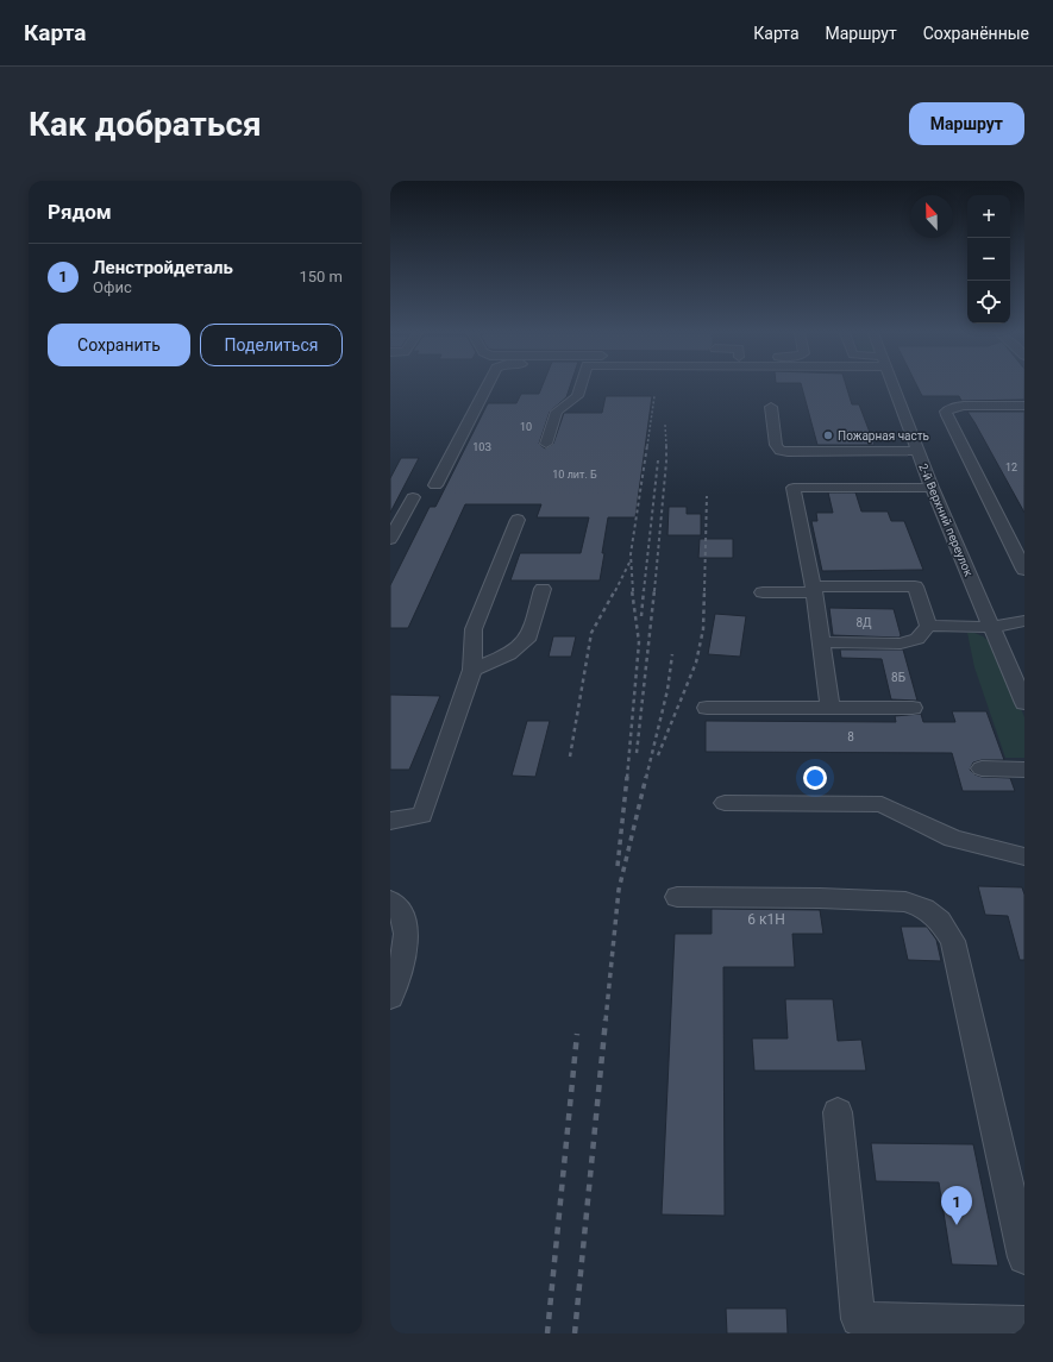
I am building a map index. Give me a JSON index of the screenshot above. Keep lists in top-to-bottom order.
{
  "streets": {
    "street": ["2-й Верхний переулок"]
  },
  "places": ["Пожарная часть"],
  "house_numbers": [
    "10",
    "10З",
    "12",
    "10 лит. Б",
    "8Д",
    "8Б",
    "8",
    "6 к1Н"
  ],
  "north": "top",
  "page": {
    "header": "Карта",
    "nav": ["Карта", "Маршрут", "Сохранённые"],
    "buttons": [
      "Маршрут",
      ["Сохранить", "Поделиться"]
    ],
    "title": "Как добраться",
    "heading": "Рядом",
    "map_buttons": ["+", "−"],
    "list": [
      {
        "mark": "1",
        "name": "Ленстройдеталь",
        "note": "Офис",
        "value": "150 m"
      }
    ],
    "pins": "1"
  }
}
